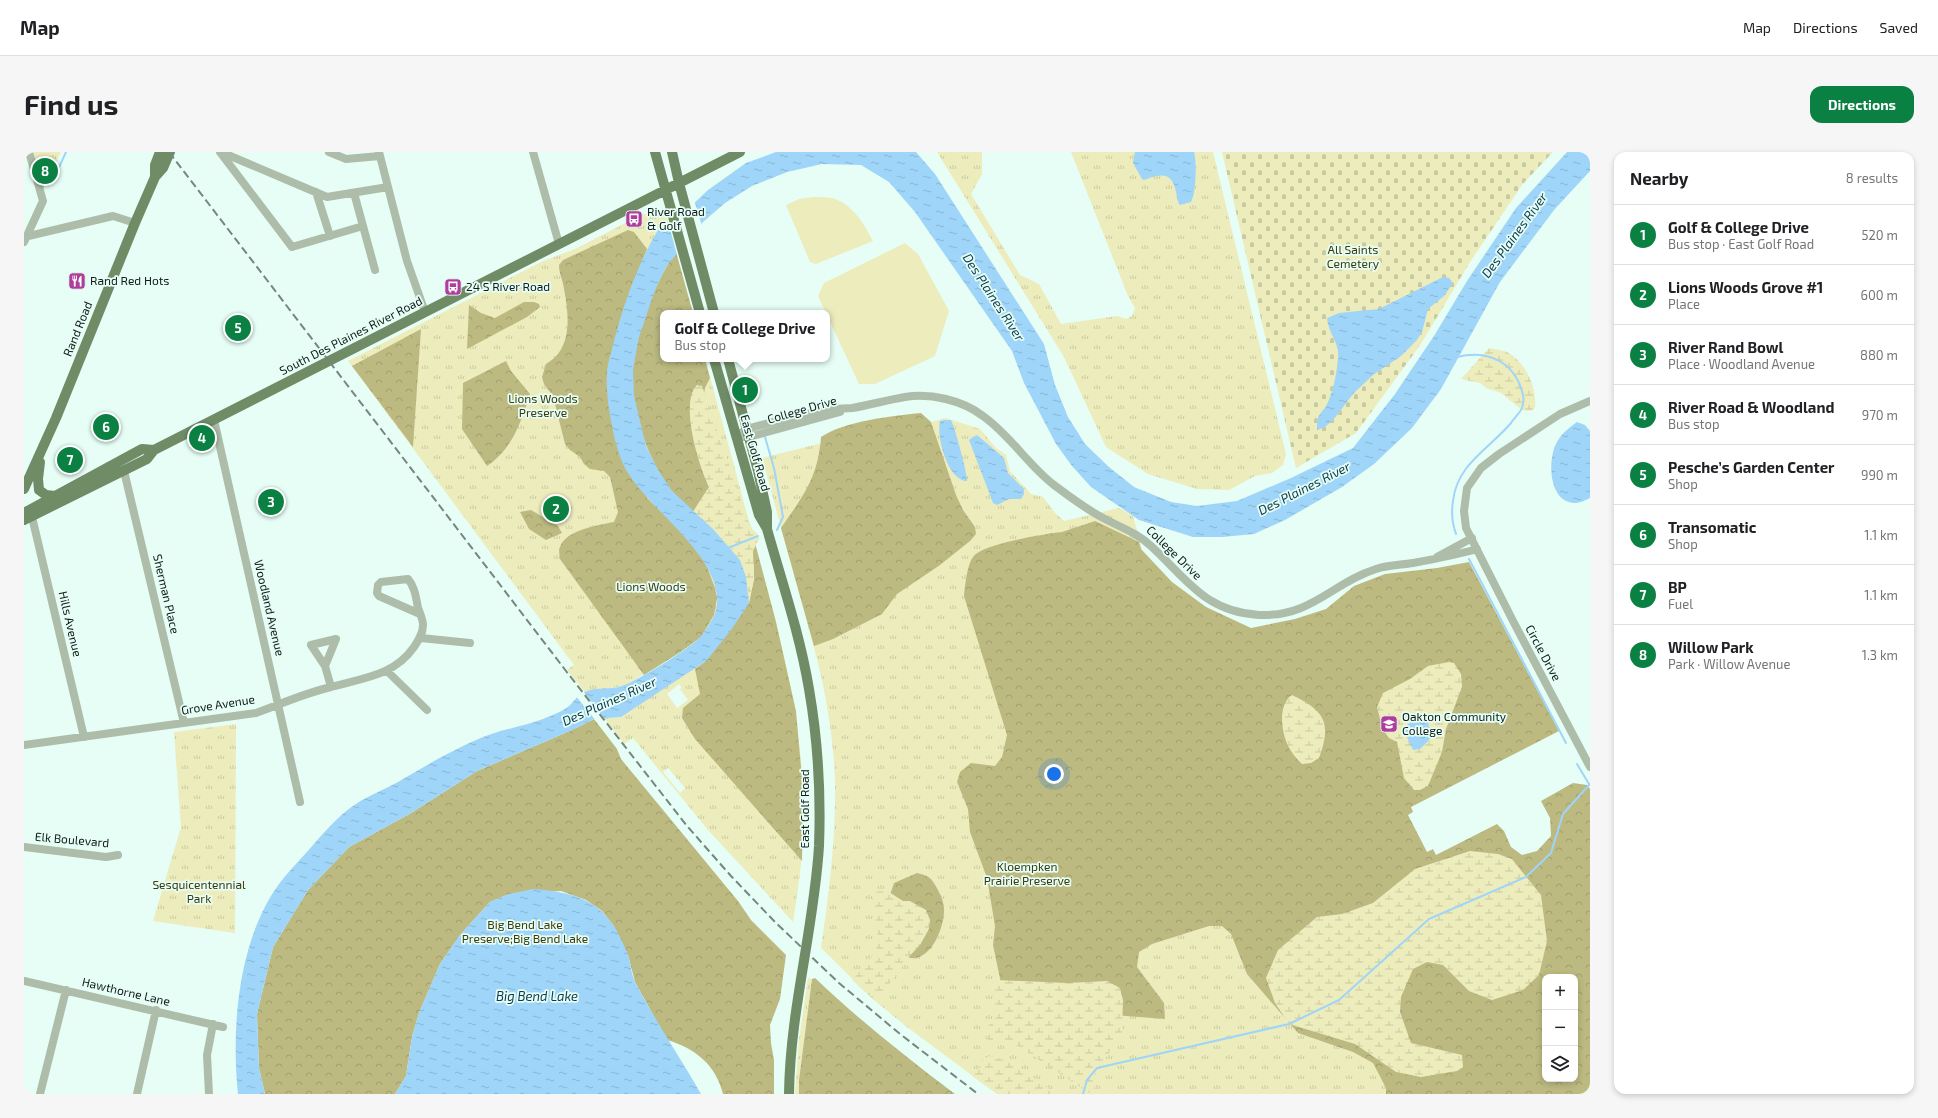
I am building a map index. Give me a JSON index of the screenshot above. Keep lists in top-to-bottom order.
{
  "streets": {
    "main road": ["Rand Road", "South Des Plaines River Road", "East Golf Road"],
    "street": [
      "College Drive",
      "Sherman Place",
      "Woodland Avenue",
      "Hills Avenue",
      "Circle Drive",
      "Grove Avenue",
      "Elk Boulevard",
      "Hawthorne Lane"
    ]
  },
  "crossings": [
    ["South Des Plaines River Road", "Sherman Place"],
    ["South Des Plaines River Road", "Woodland Avenue"],
    ["South Des Plaines River Road", "Hills Avenue"],
    ["College Drive", "East Golf Road"],
    ["College Drive", "Circle Drive"],
    ["Sherman Place", "Grove Avenue"],
    ["Woodland Avenue", "Grove Avenue"],
    ["Hills Avenue", "Grove Avenue"]
  ],
  "water": ["Des Plaines River", "Big Bend Lake"],
  "parks": [
    "All Saints Cemetery",
    "Lions Woods Preserve",
    "Lions Woods",
    "Kloempken Prairie Preserve",
    "Sesquicentennial Park",
    "Big Bend Lake Preserve;Big Bend Lake"
  ],
  "places": {
    "bus stop": ["River Road & Golf", "24 S River Road"],
    "restaurant": ["Rand Red Hots"],
    "school or university": ["Oakton Community College"]
  },
  "page": {
    "header": "Map",
    "nav": ["Map", "Directions", "Saved"],
    "buttons": "Directions",
    "title": "Find us",
    "heading": ["Nearby", "8 results"],
    "pins": [
      "8",
      "5",
      "1",
      "6",
      "4",
      "7",
      "3",
      "2"
    ],
    "list": [
      {
        "mark": "1",
        "name": "Golf & College Drive",
        "note": "Bus stop · East Golf Road",
        "value": "520 m"
      },
      {
        "mark": "2",
        "name": "Lions Woods Grove #1",
        "note": "Place",
        "value": "600 m"
      },
      {
        "mark": "3",
        "name": "River Rand Bowl",
        "note": "Place · Woodland Avenue",
        "value": "880 m"
      },
      {
        "mark": "4",
        "name": "River Road & Woodland",
        "note": "Bus stop",
        "value": "970 m"
      },
      {
        "mark": "5",
        "name": "Pesche’s Garden Center",
        "note": "Shop",
        "value": "990 m"
      },
      {
        "mark": "6",
        "name": "Transomatic",
        "note": "Shop",
        "value": "1.1 km"
      },
      {
        "mark": "7",
        "name": "BP",
        "note": "Fuel",
        "value": "1.1 km"
      },
      {
        "mark": "8",
        "name": "Willow Park",
        "note": "Park · Willow Avenue",
        "value": "1.3 km"
      }
    ],
    "popup": ["Golf & College Drive", "Bus stop"],
    "map_buttons": ["+", "−"]
  }
}
